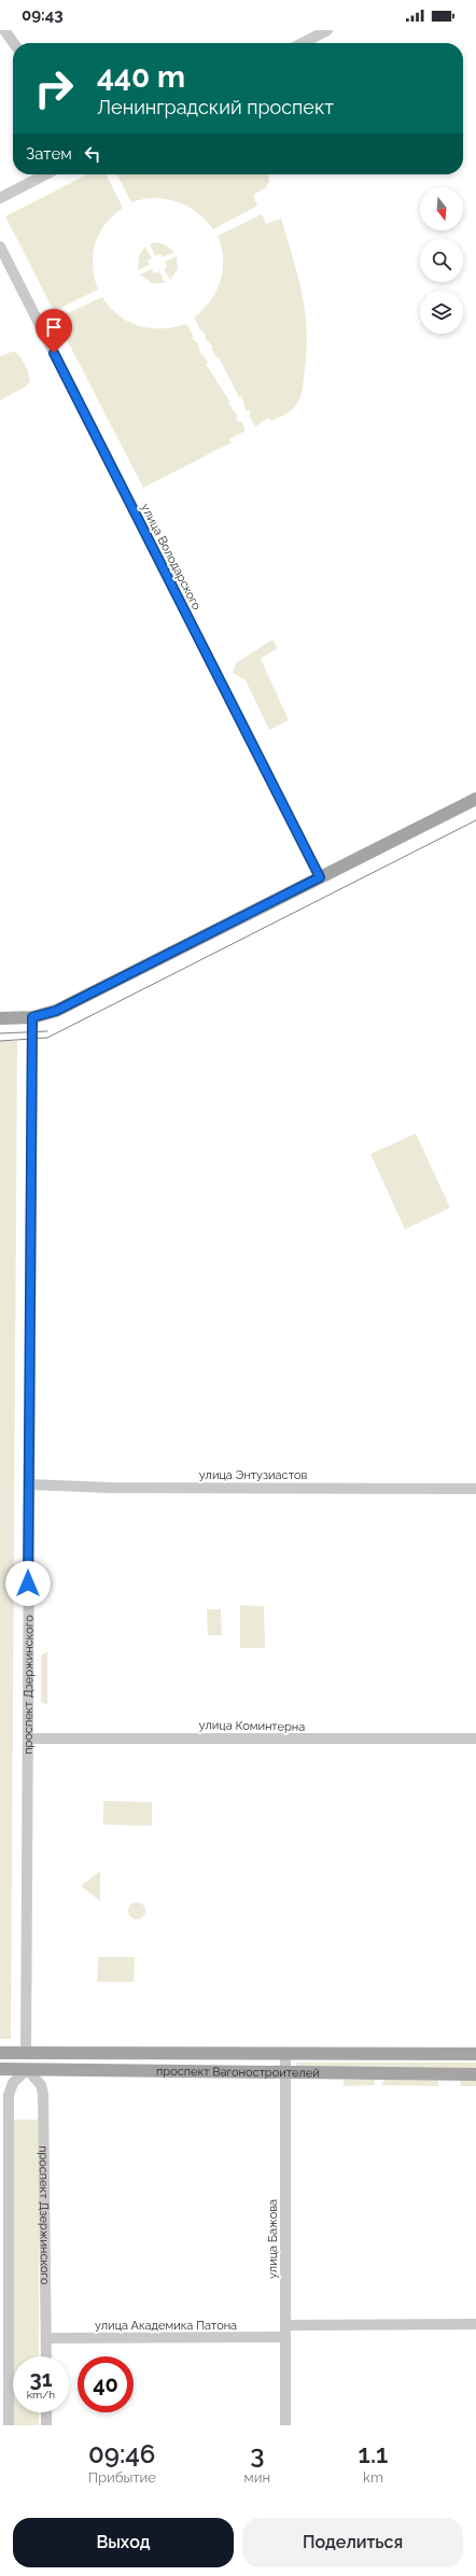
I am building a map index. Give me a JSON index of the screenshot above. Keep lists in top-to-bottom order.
{
  "streets": {
    "main road": ["проспект Дзержинского", "проспект Вагоностроителей"],
    "street": [
      "улица Володарского",
      "улица Энтузиастов",
      "улица Коминтерна",
      "улица Бажова",
      "улица Академика Патона"
    ]
  },
  "crossings": [
    ["улица Энтузиастов", "проспект Дзержинского"],
    ["проспект Дзержинского", "улица Коминтерна"],
    ["проспект Дзержинского", "проспект Вагоностроителей"],
    ["проспект Дзержинского", "улица Академика Патона"],
    ["проспект Вагоностроителей", "улица Бажова"],
    ["улица Бажова", "улица Академика Патона"]
  ],
  "north": "bottom",
  "page": {
    "status": "09:43",
    "turn": ["440 m", "Ленинградский проспект"],
    "then": "Затем",
    "speed": "31 km/h",
    "limit": "40",
    "eta": [
      "09:46",
      "Прибытие",
      "3",
      "мин",
      "1.1",
      "km"
    ],
    "buttons": ["Выход", "Поделиться"]
  }
}
